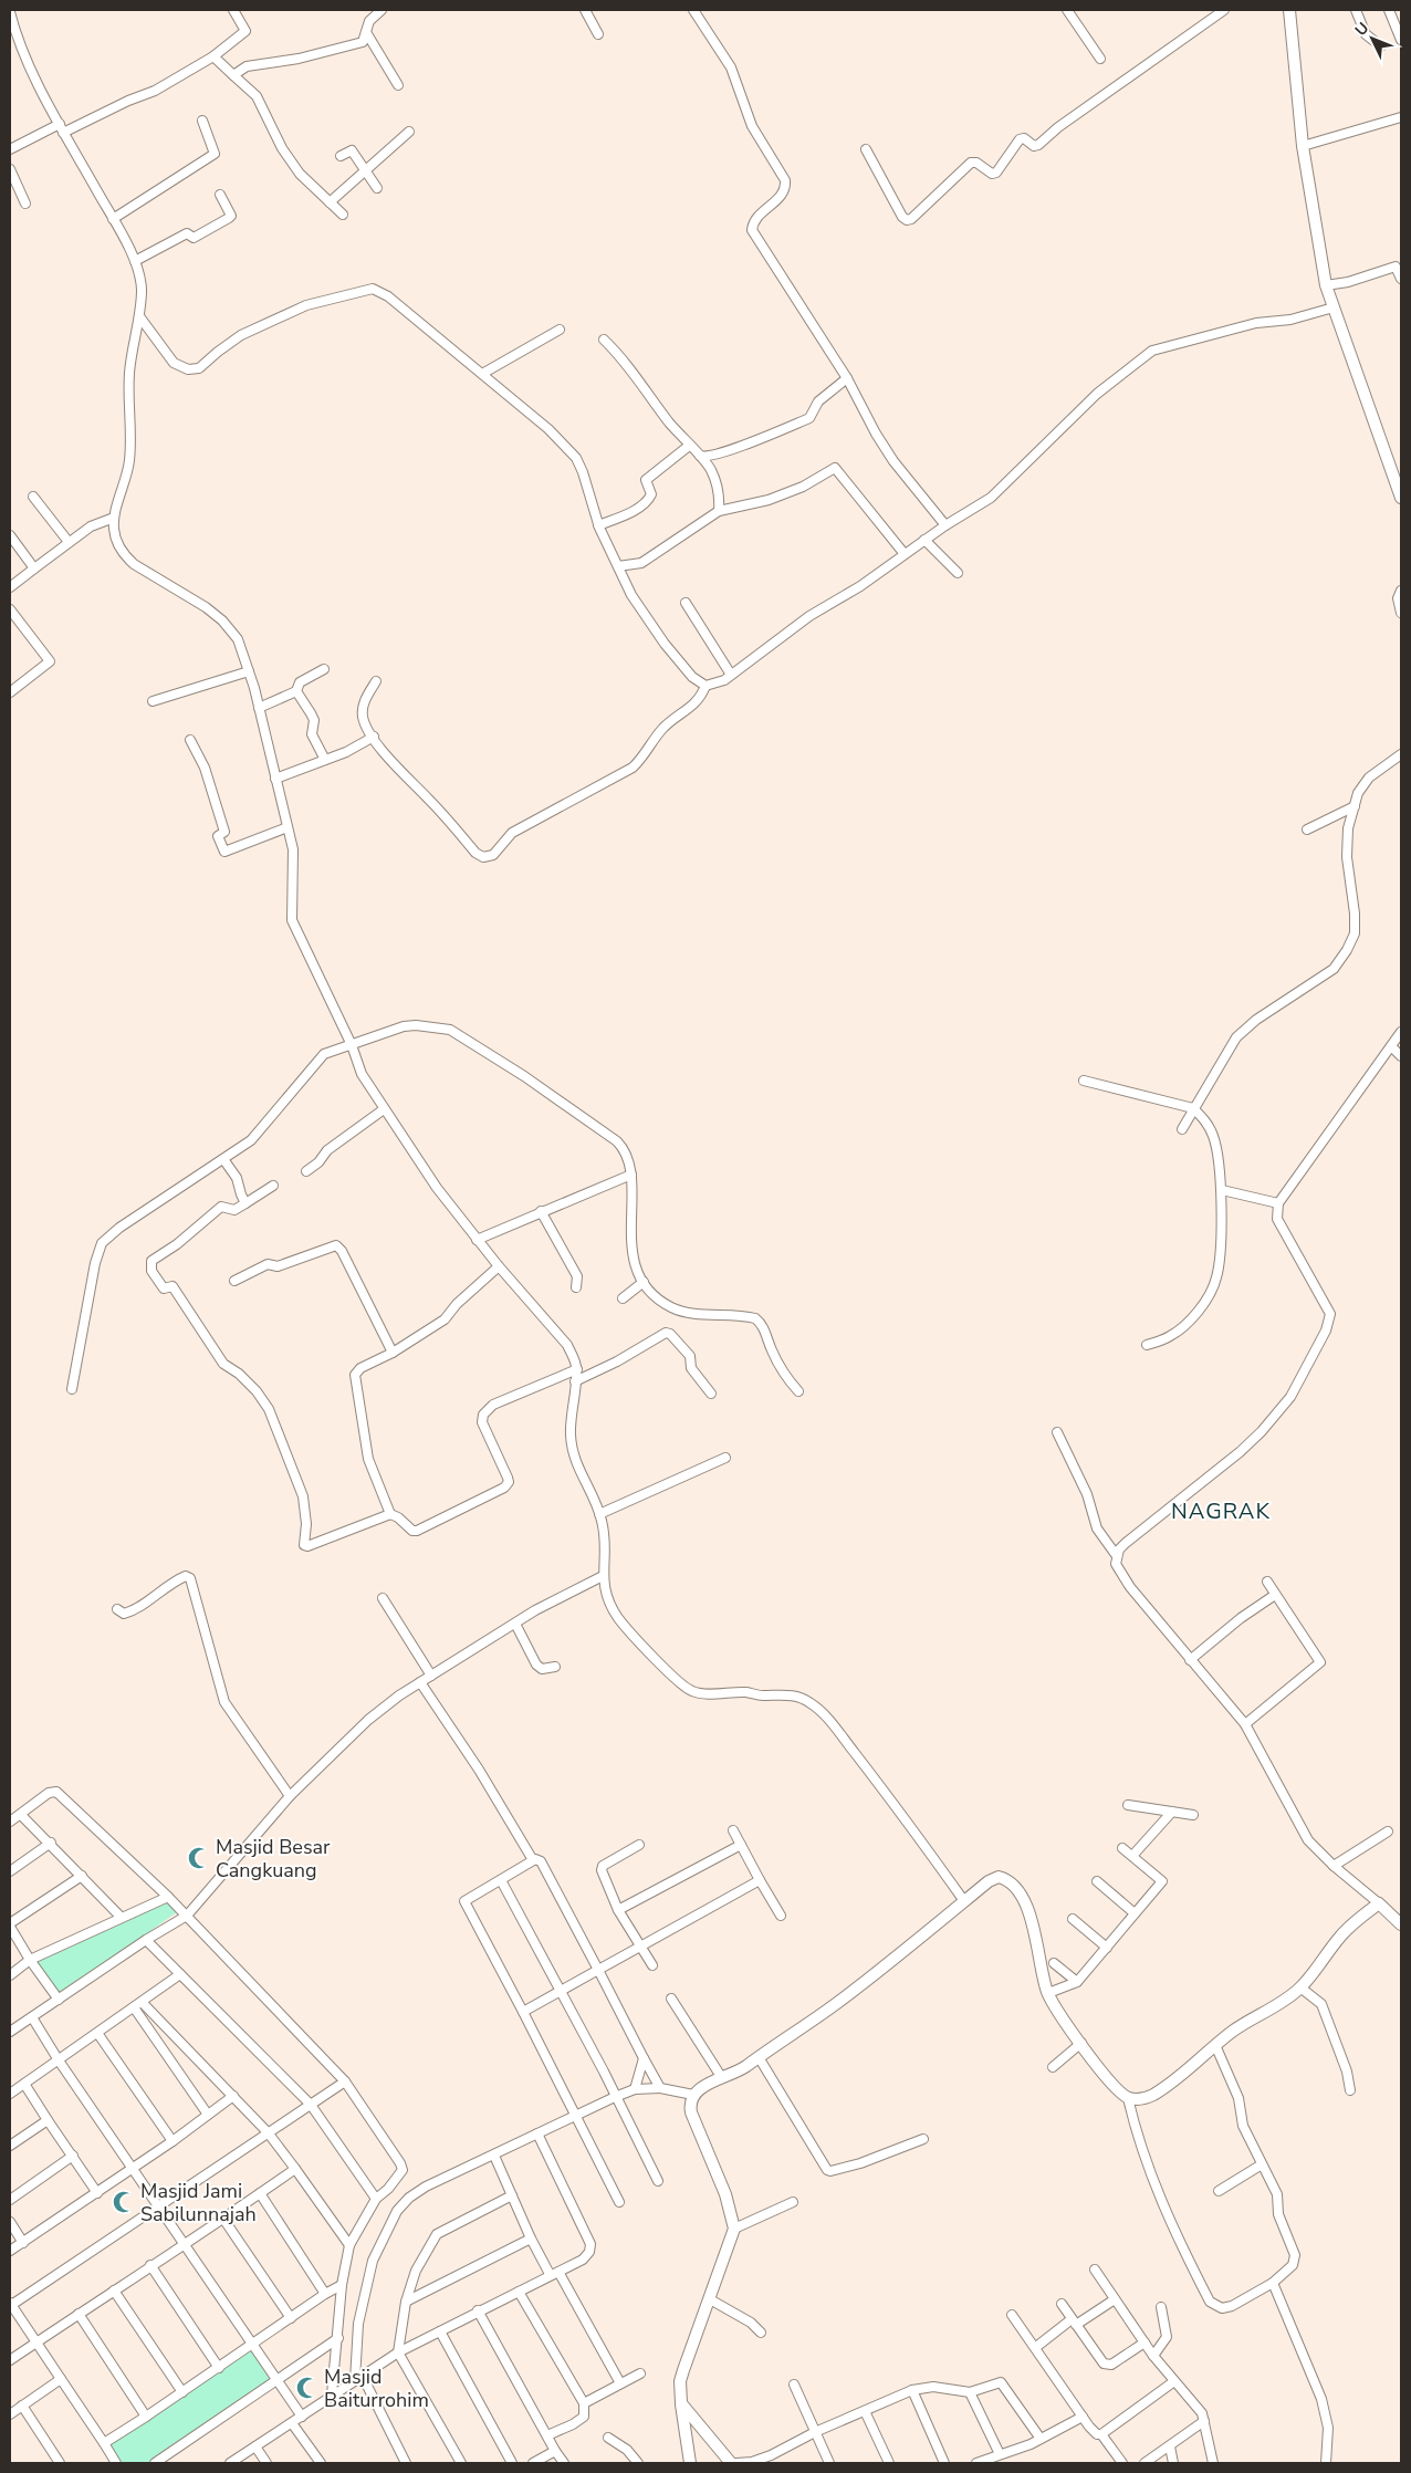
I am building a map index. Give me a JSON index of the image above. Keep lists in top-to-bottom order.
{
  "districts": ["NAGRAK"],
  "places": {
    "mosque": ["Masjid Besar Cangkuang", "Masjid Jami Sabilunnajah", "Masjid Baiturrohim"]
  },
  "north": "top left"
}
